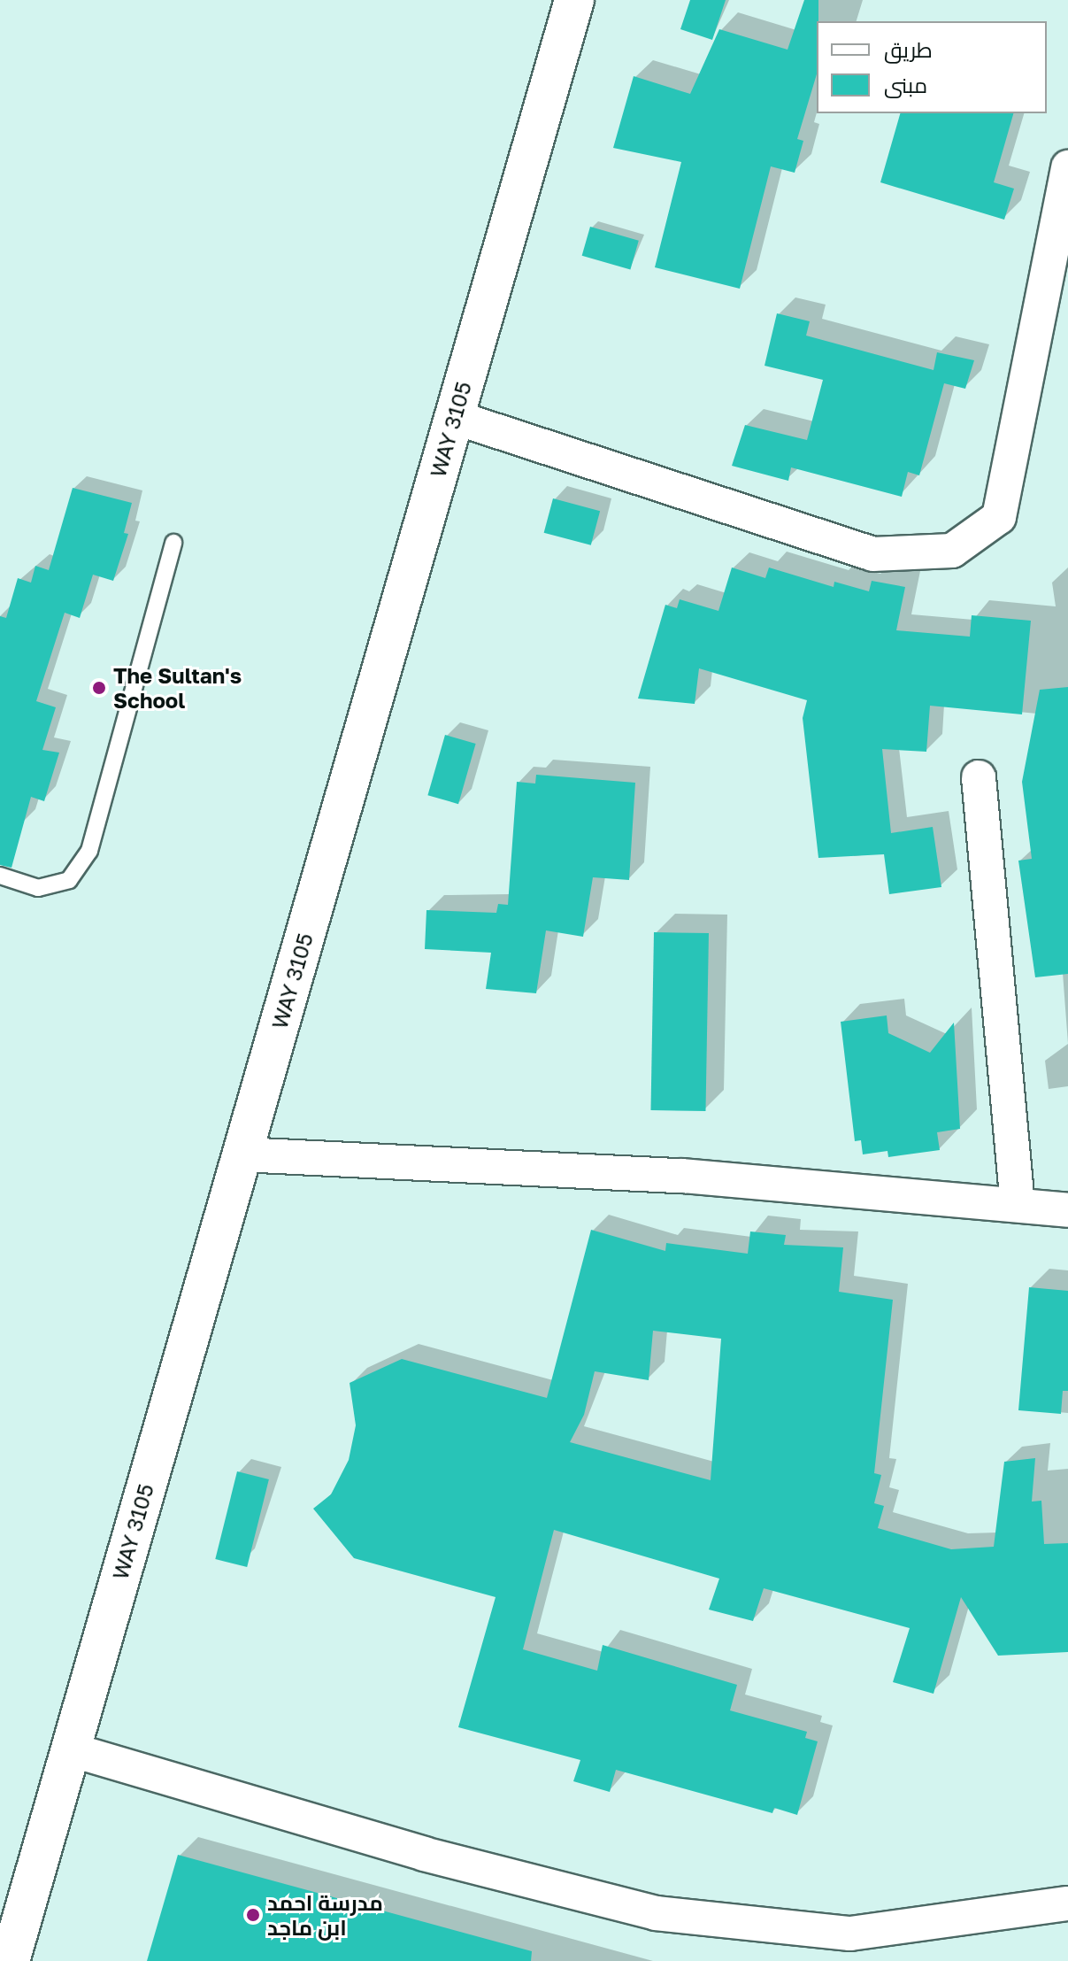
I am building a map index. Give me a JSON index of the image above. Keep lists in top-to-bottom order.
{
  "streets": {
    "street": ["WAY 3105"]
  },
  "places": ["The Sultan's School", "مدرسة احمد ابن ماجد"],
  "legend": ["طريق", "مبنى"]
}
